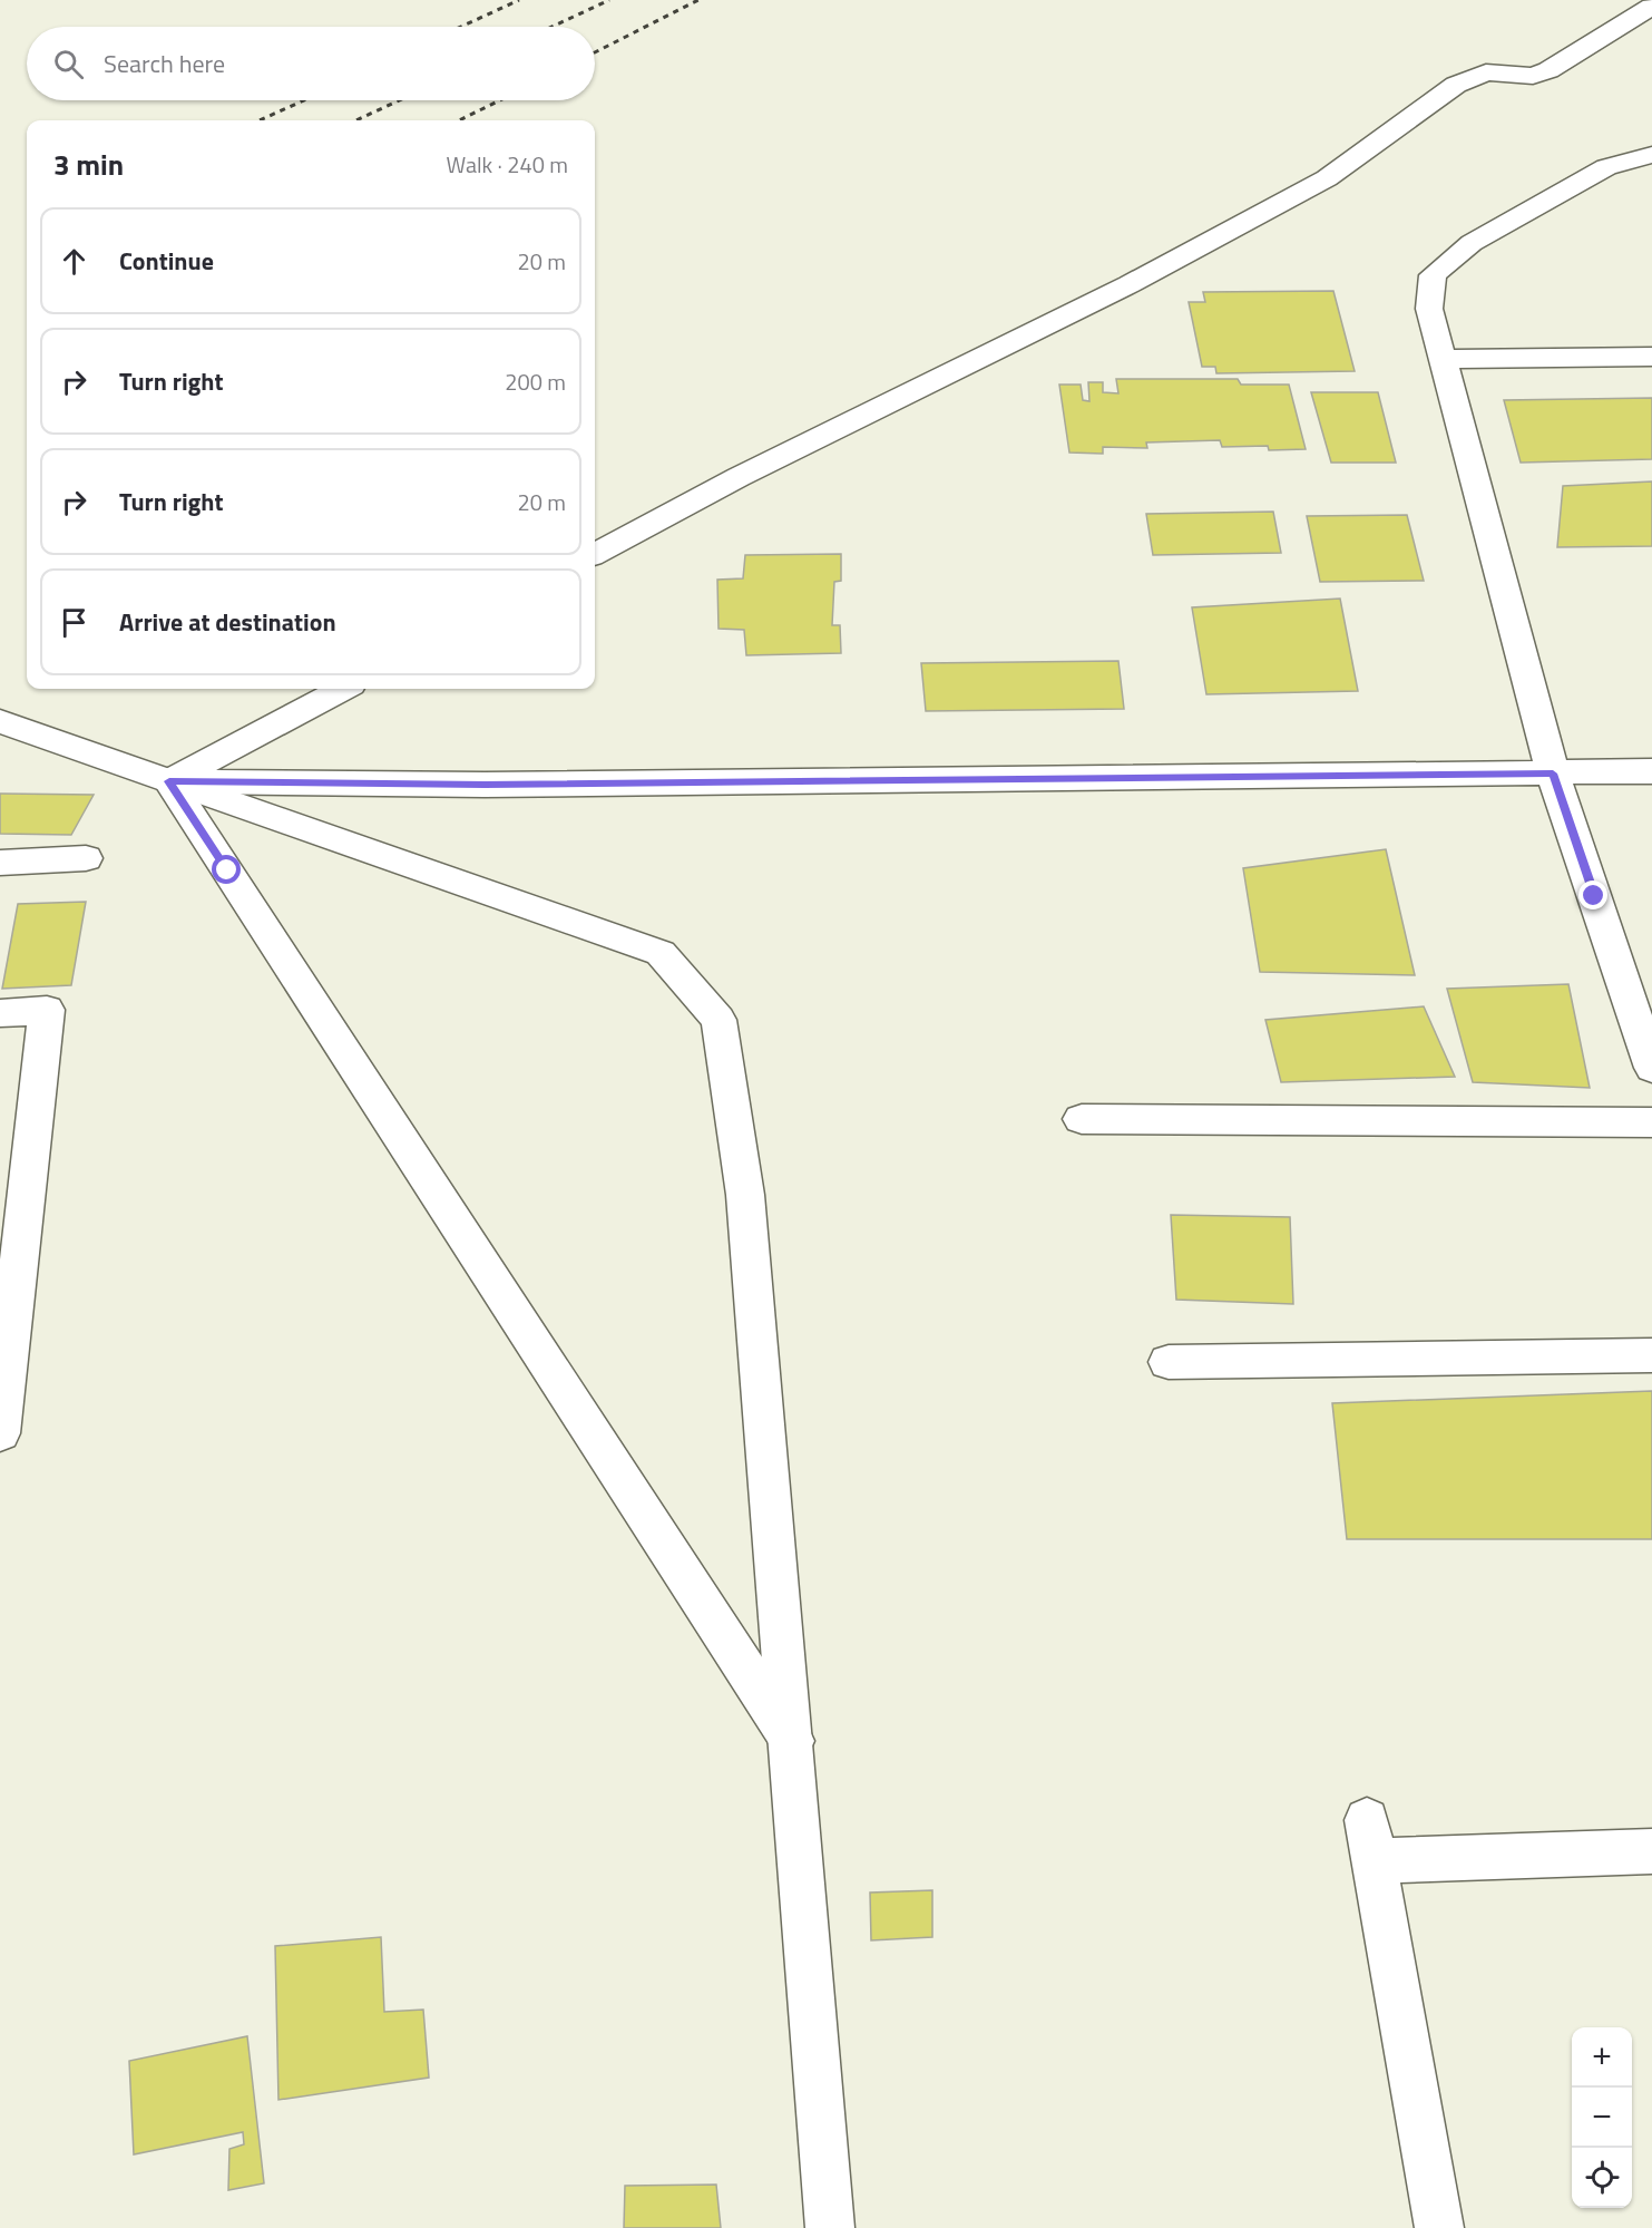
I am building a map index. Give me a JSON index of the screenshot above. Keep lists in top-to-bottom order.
{
  "page": {
    "search": "Search here",
    "heading": ["3 min", "Walk · 240 m"],
    "list": [
      ["Continue", "20 m"],
      ["Turn right", "200 m"],
      ["Turn right", "20 m"],
      "Arrive at destination"
    ],
    "map_buttons": ["+", "−"]
  }
}
